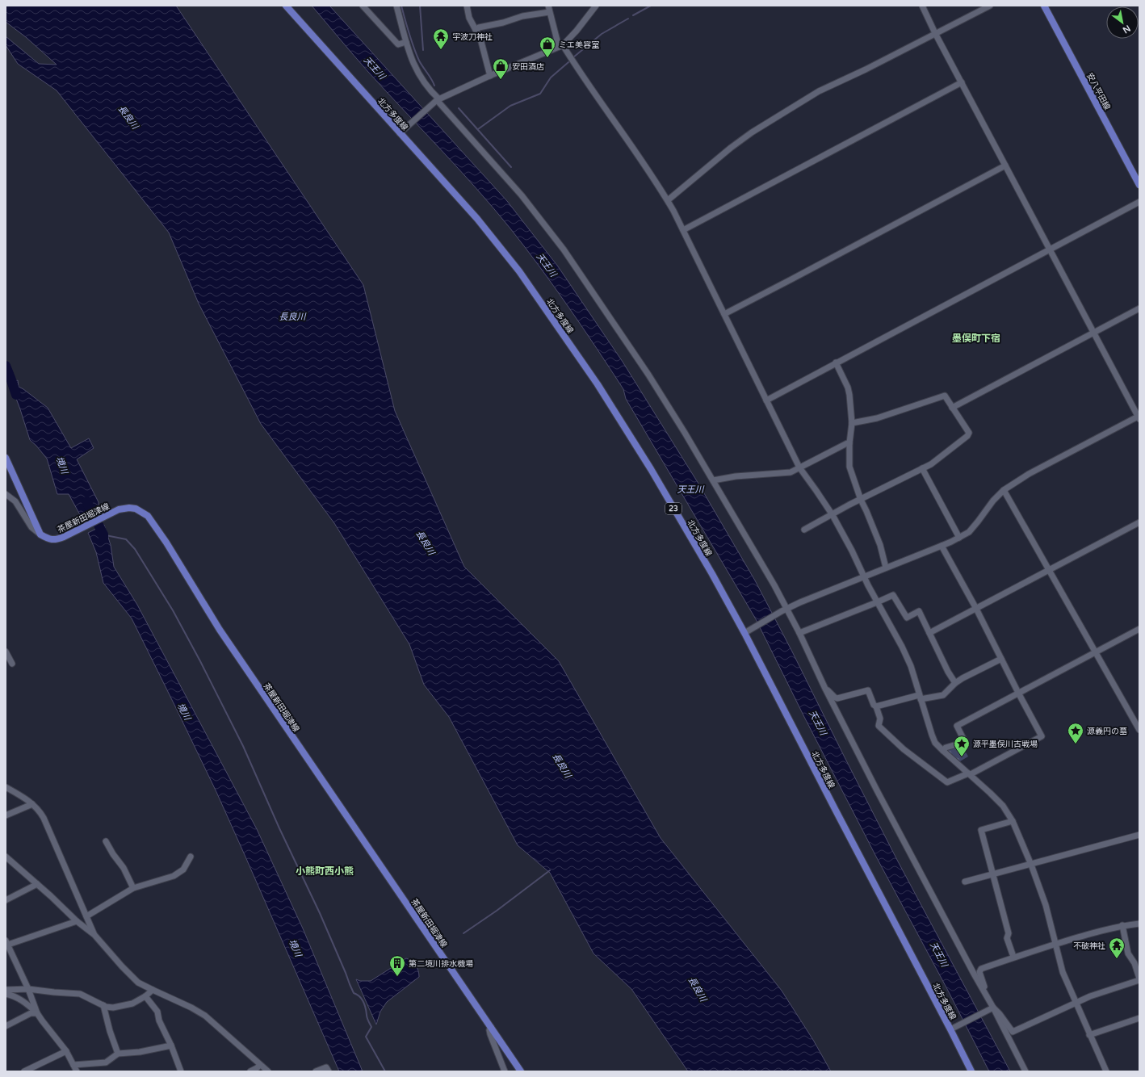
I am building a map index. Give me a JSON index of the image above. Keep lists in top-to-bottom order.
{
  "streets": {
    "main road": [
      "安八平田線",
      "北方多度線",
      "23",
      "茶屋新田堀津線"
    ]
  },
  "districts": ["墨俣町下宿", "小熊町西小熊"],
  "water": ["天王川", "長良川", "境川"],
  "places": {
    "temple": ["宇波刀神社", "不破神社"],
    "shop": ["ミエ美容室", "安田酒店"],
    "place": ["源義円の墓", "源平墨俣川古戦場"],
    "building": ["第二境川排水機場"]
  },
  "north": "bottom right"
}
